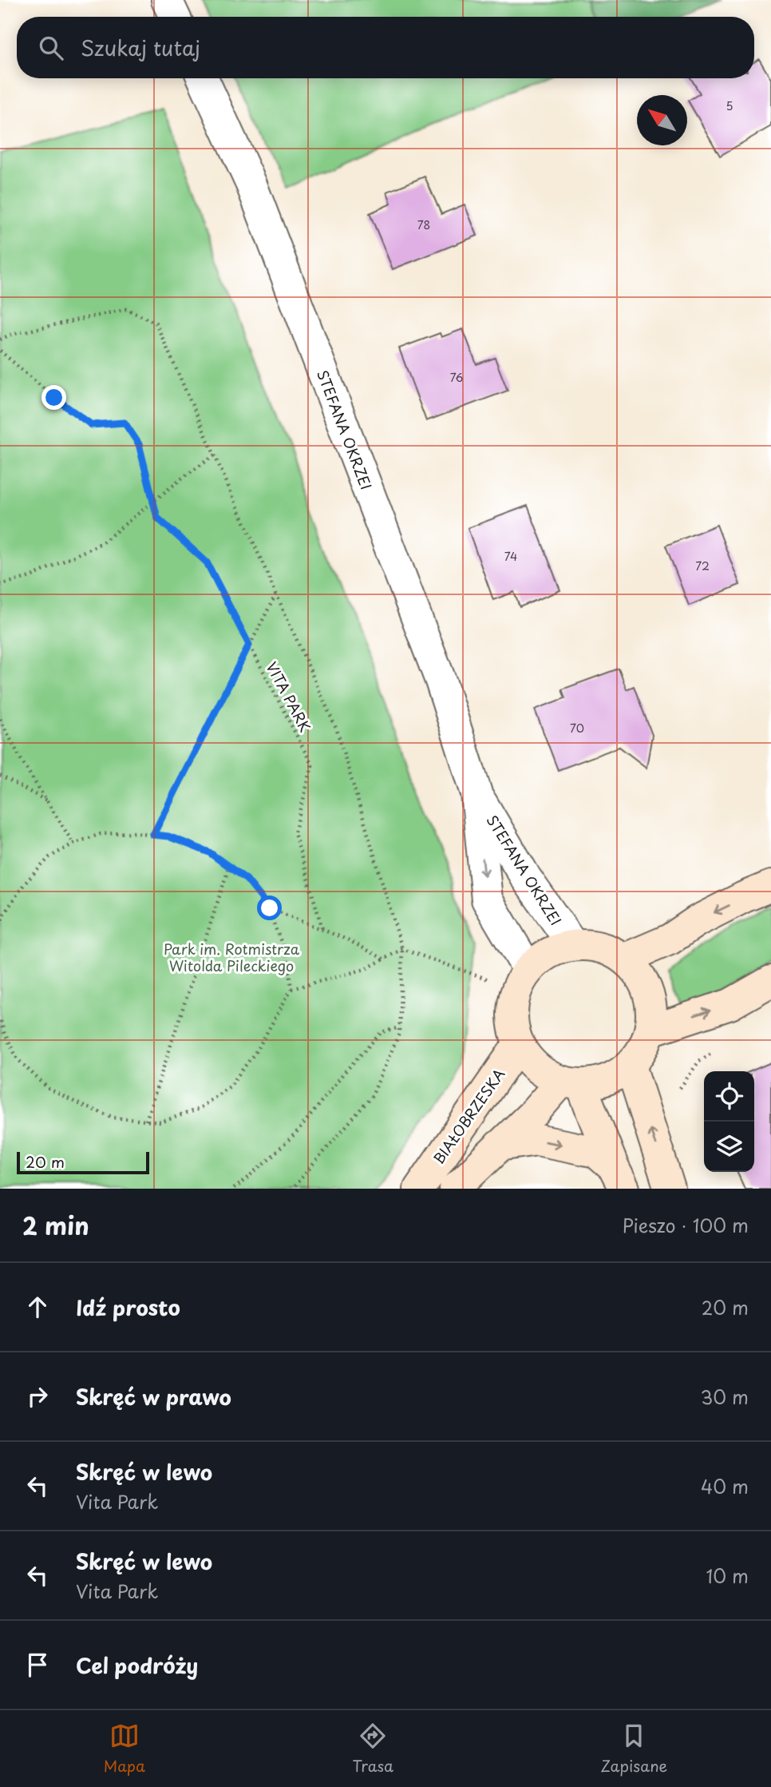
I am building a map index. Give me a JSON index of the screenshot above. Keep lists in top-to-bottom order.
{
  "streets": {
    "street": ["STEFANA OKRZEI", "BIAŁOBRZESKA"],
    "path": ["VITA PARK"]
  },
  "crossings": [
    ["STEFANA OKRZEI", "BIAŁOBRZESKA"]
  ],
  "parks": ["Park im. Rotmistrza Witolda Pileckiego"],
  "house_numbers": [
    "5",
    "78",
    "76",
    "74",
    "72",
    "70"
  ],
  "scale_bar": "20 m",
  "north": "top left",
  "page": {
    "search": "Szukaj tutaj",
    "scale": "20 m",
    "heading": ["2 min", "Pieszo · 100 m"],
    "list": [
      ["Idź prosto", "20 m"],
      ["Skręć w prawo", "30 m"],
      ["Skręć w lewo", "Vita Park", "40 m"],
      ["Skręć w lewo", "Vita Park", "10 m"],
      "Cel podróży"
    ],
    "nav": ["Mapa", "Trasa", "Zapisane"]
  }
}
